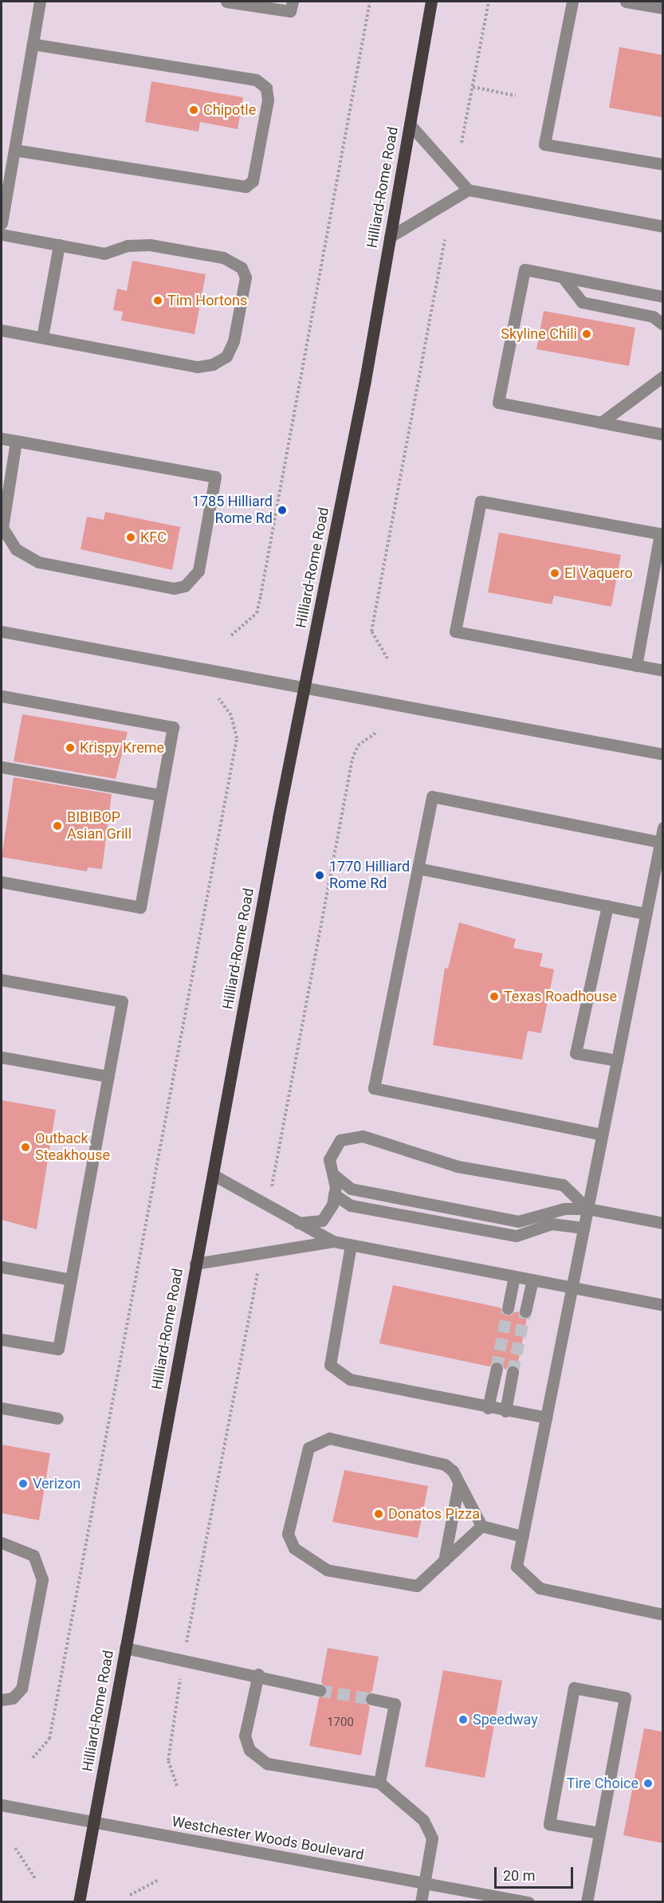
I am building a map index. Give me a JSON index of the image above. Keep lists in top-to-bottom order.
{
  "streets": {
    "main road": ["Hilliard-Rome Road"],
    "street": ["Westchester Woods Boulevard"]
  },
  "crossings": [
    ["Hilliard-Rome Road", "Westchester Woods Boulevard"]
  ],
  "places": [
    "Chipotle",
    "Tim Hortons",
    "Skyline Chili",
    "1785 Hilliard Rome Rd",
    "KFC",
    "El Vaquero",
    "Krispy Kreme",
    "BIBIBOP Asian Grill",
    "1770 Hilliard Rome Rd",
    "Texas Roadhouse",
    "Outback Steakhouse",
    "Verizon",
    "Donatos Pizza",
    "Speedway",
    "Tire Choice"
  ],
  "house_numbers": ["1700"],
  "scale_bar": "20 m"
}
